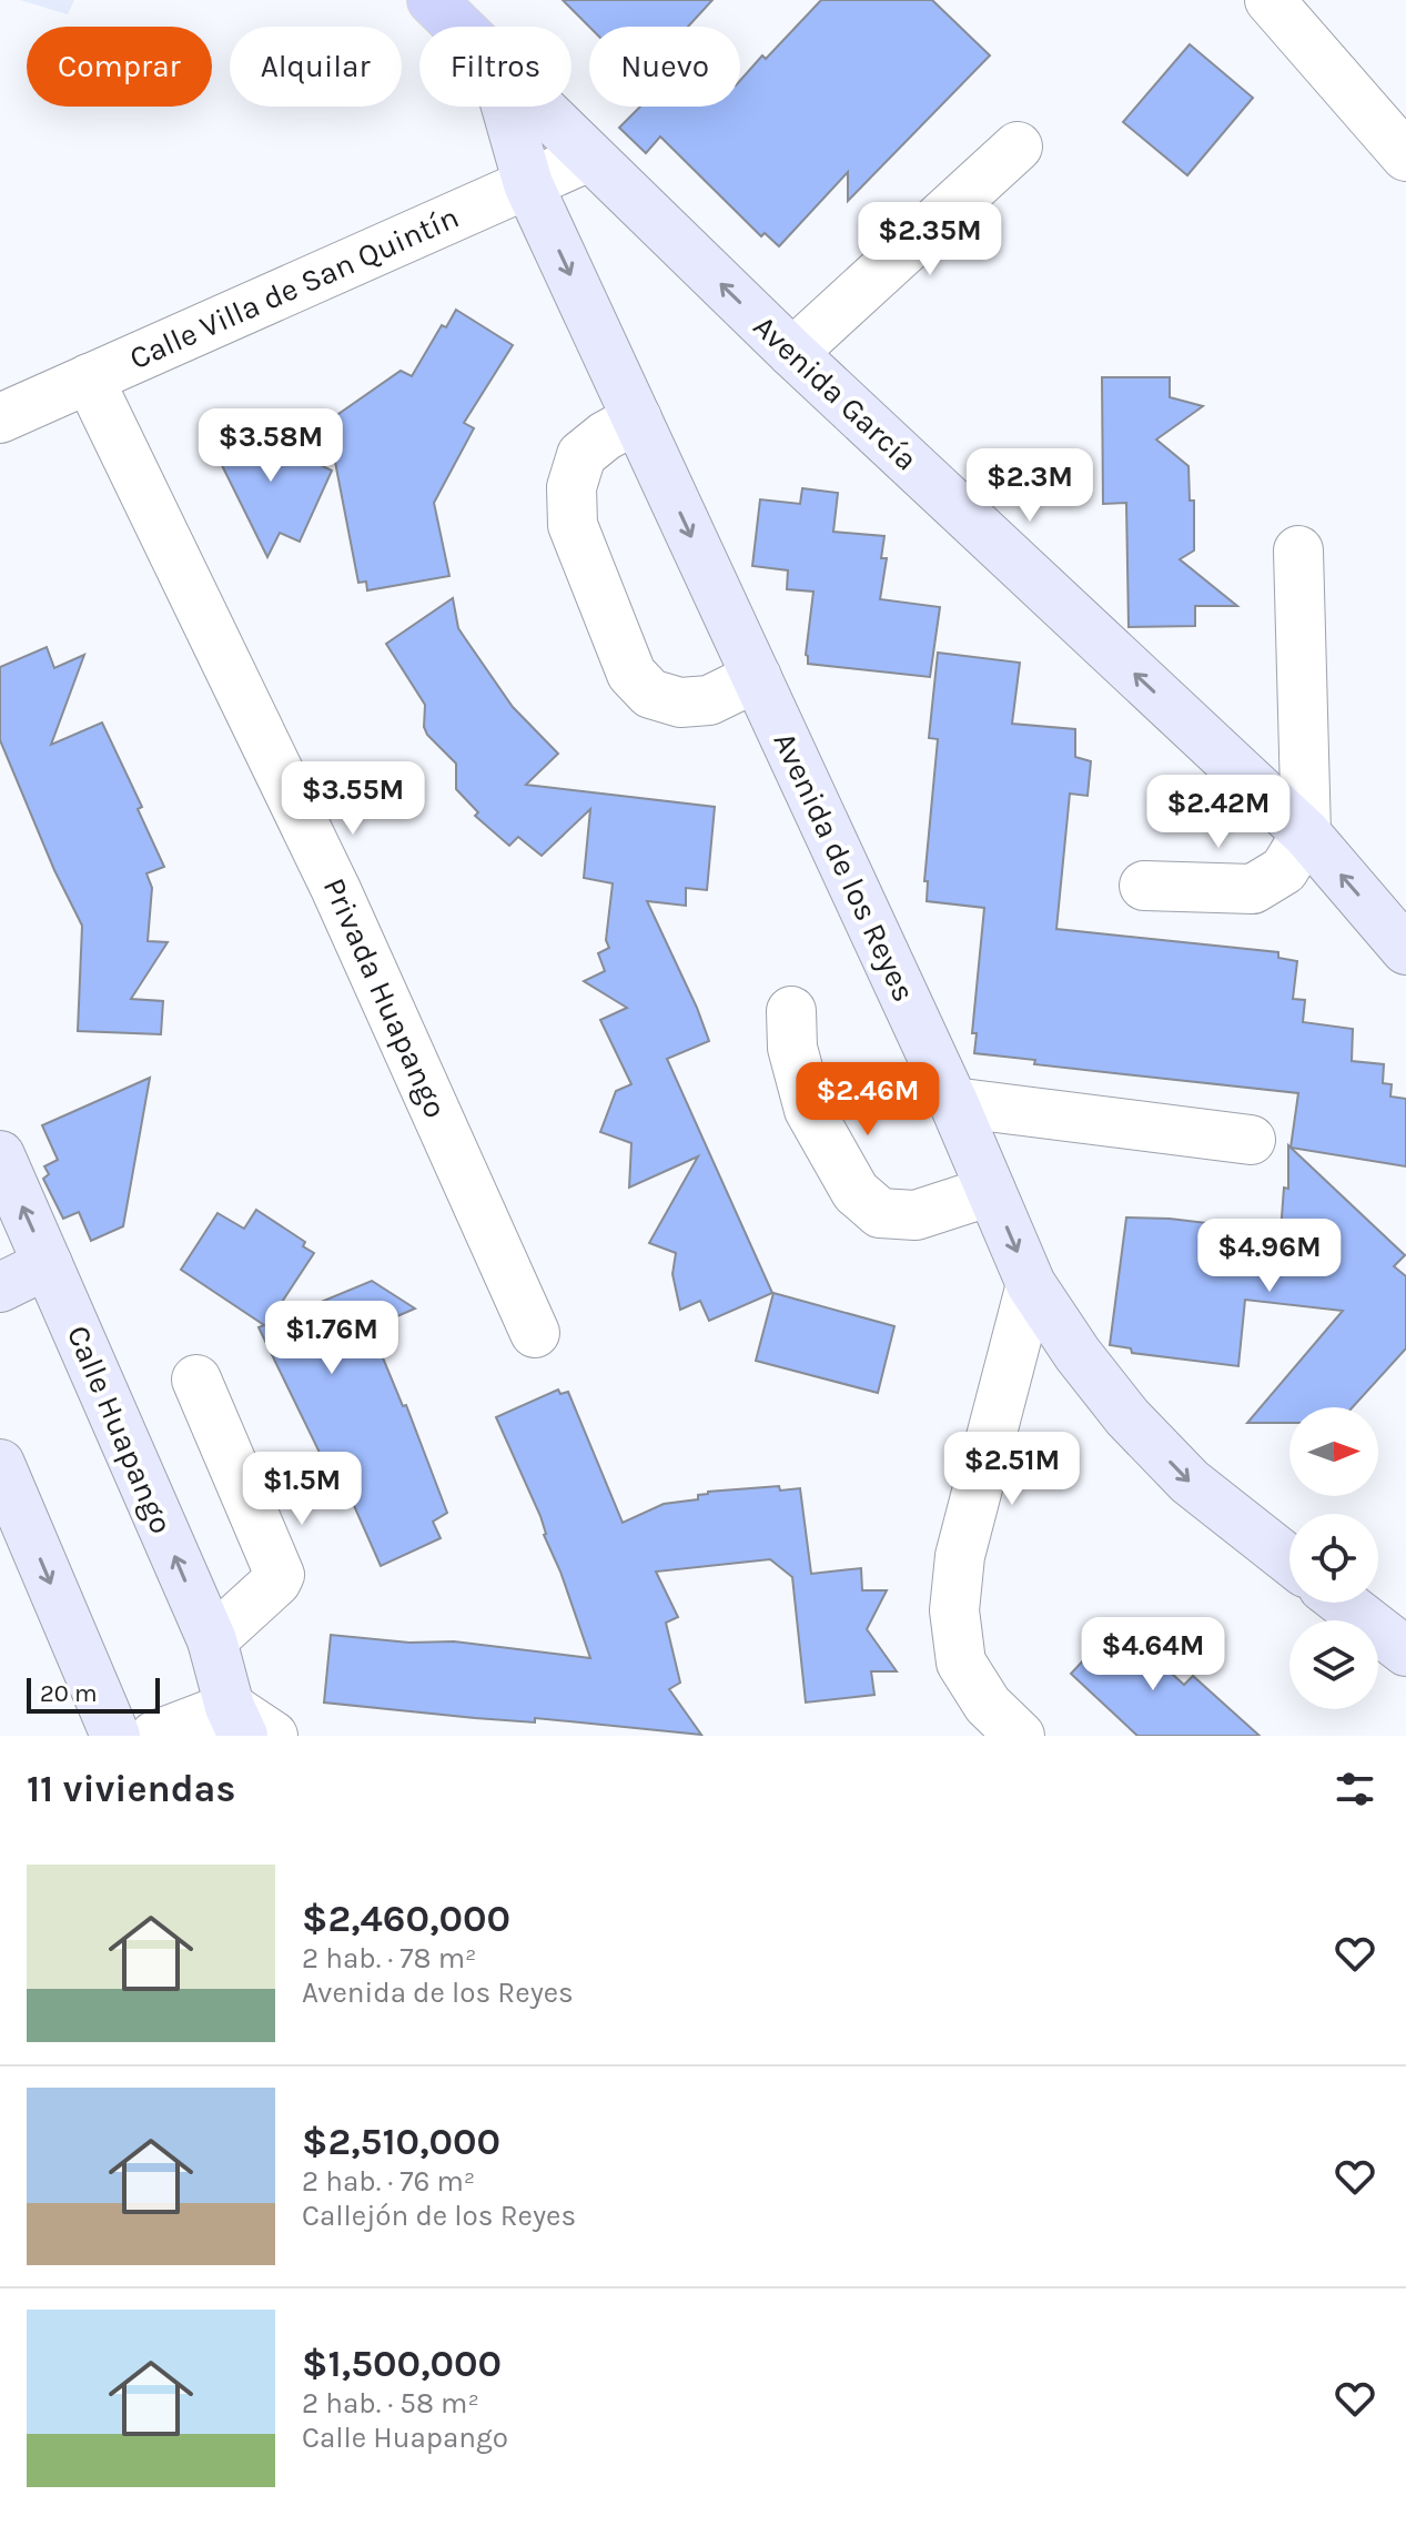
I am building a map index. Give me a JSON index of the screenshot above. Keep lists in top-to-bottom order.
{
  "streets": {
    "main road": ["Avenida García", "Avenida de los Reyes", "Calle Huapango"],
    "street": ["Calle Villa de San Quintín", "Privada Huapango"]
  },
  "crossings": [
    ["Calle Villa de San Quintín", "Avenida García"],
    ["Calle Villa de San Quintín", "Avenida de los Reyes"],
    ["Calle Villa de San Quintín", "Privada Huapango"],
    ["Avenida García", "Avenida de los Reyes"]
  ],
  "one_way": ["Avenida García", "Avenida de los Reyes"],
  "scale_bar": "20 m",
  "north": "right",
  "page": {
    "chip": [
      "Comprar",
      "Alquilar",
      "Filtros",
      "Nuevo"
    ],
    "price": [
      "$2.35M",
      "$3.58M",
      "$2.3M",
      "$3.55M",
      "$2.42M",
      "$2.46M",
      "$4.96M",
      "$1.76M",
      "$2.51M",
      "$1.5M",
      "$4.64M"
    ],
    "scale": "20 m",
    "heading": "11 viviendas",
    "list": [
      {
        "name": "$2,460,000",
        "note": "2 hab. · 78 m² · Avenida de los Reyes"
      },
      {
        "name": "$2,510,000",
        "note": "2 hab. · 76 m² · Callejón de los Reyes"
      },
      {
        "name": "$1,500,000",
        "note": "2 hab. · 58 m² · Calle Huapango"
      }
    ]
  }
}
